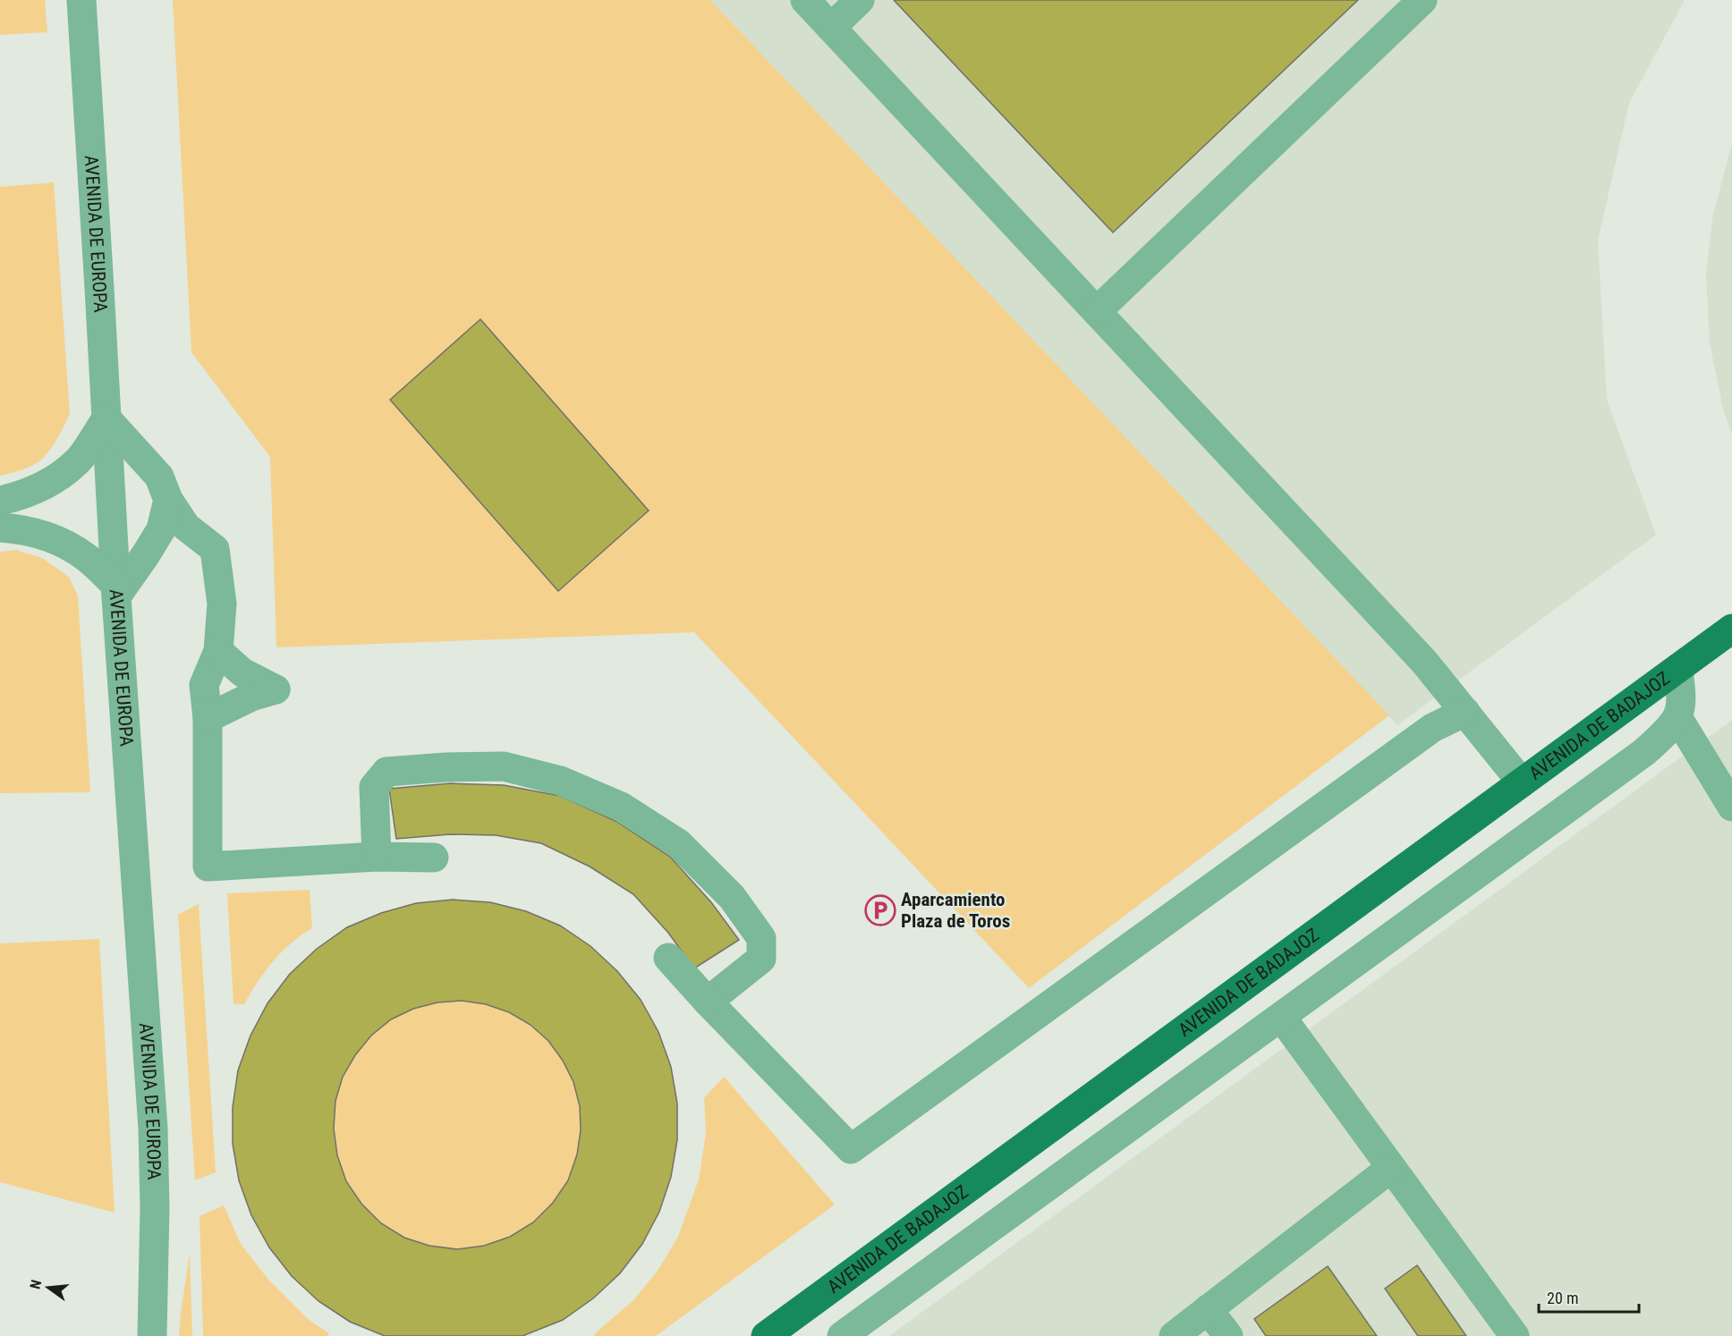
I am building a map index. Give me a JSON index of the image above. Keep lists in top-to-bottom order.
{
  "streets": {
    "main road": ["AVENIDA DE BADAJOZ"],
    "street": ["AVENIDA DE EUROPA"]
  },
  "places": {
    "parking": ["Aparcamiento Plaza de Toros"]
  },
  "scale_bar": "20 m",
  "north": "left"
}
